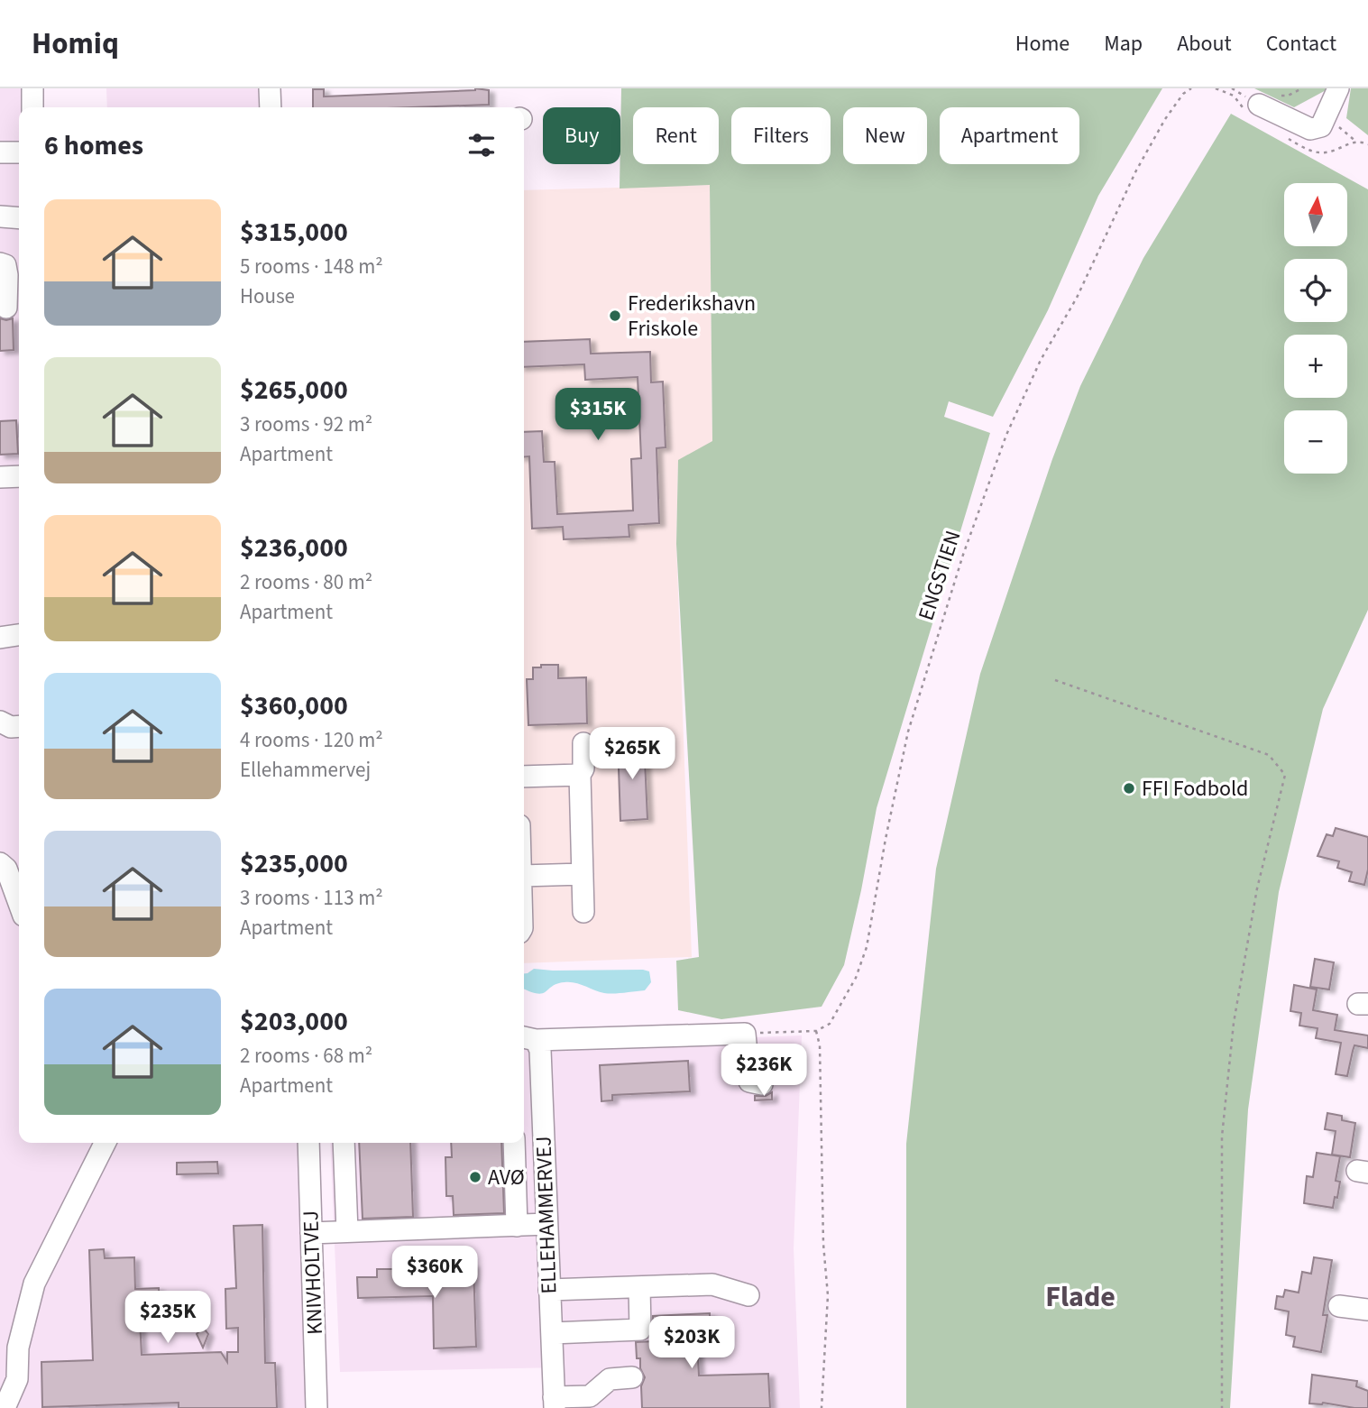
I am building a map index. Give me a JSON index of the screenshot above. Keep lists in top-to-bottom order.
{
  "streets": {
    "street": ["ELLEHAMMERVEJ", "KNIVHOLTVEJ"],
    "path": ["ENGSTIEN"]
  },
  "districts": ["Flade"],
  "places": ["Frederikshavn Friskole", "FFI Fodbold", "AVØ"],
  "north": "top",
  "page": {
    "header": "Homiq",
    "nav": [
      "Home",
      "Map",
      "About",
      "Contact"
    ],
    "chip": [
      "Buy",
      "Rent",
      "Filters",
      "New",
      "Apartment"
    ],
    "heading": "6 homes",
    "map_buttons": ["+", "−"],
    "list": [
      {
        "name": "$315,000",
        "note": "5 rooms · 148 m² · House"
      },
      {
        "name": "$265,000",
        "note": "3 rooms · 92 m² · Apartment"
      },
      {
        "name": "$236,000",
        "note": "2 rooms · 80 m² · Apartment"
      },
      {
        "name": "$360,000",
        "note": "4 rooms · 120 m² · Ellehammervej"
      },
      {
        "name": "$235,000",
        "note": "3 rooms · 113 m² · Apartment"
      },
      {
        "name": "$203,000",
        "note": "2 rooms · 68 m² · Apartment"
      }
    ],
    "price": [
      "$315K",
      "$265K",
      "$236K",
      "$360K",
      "$235K",
      "$203K"
    ]
  }
}
